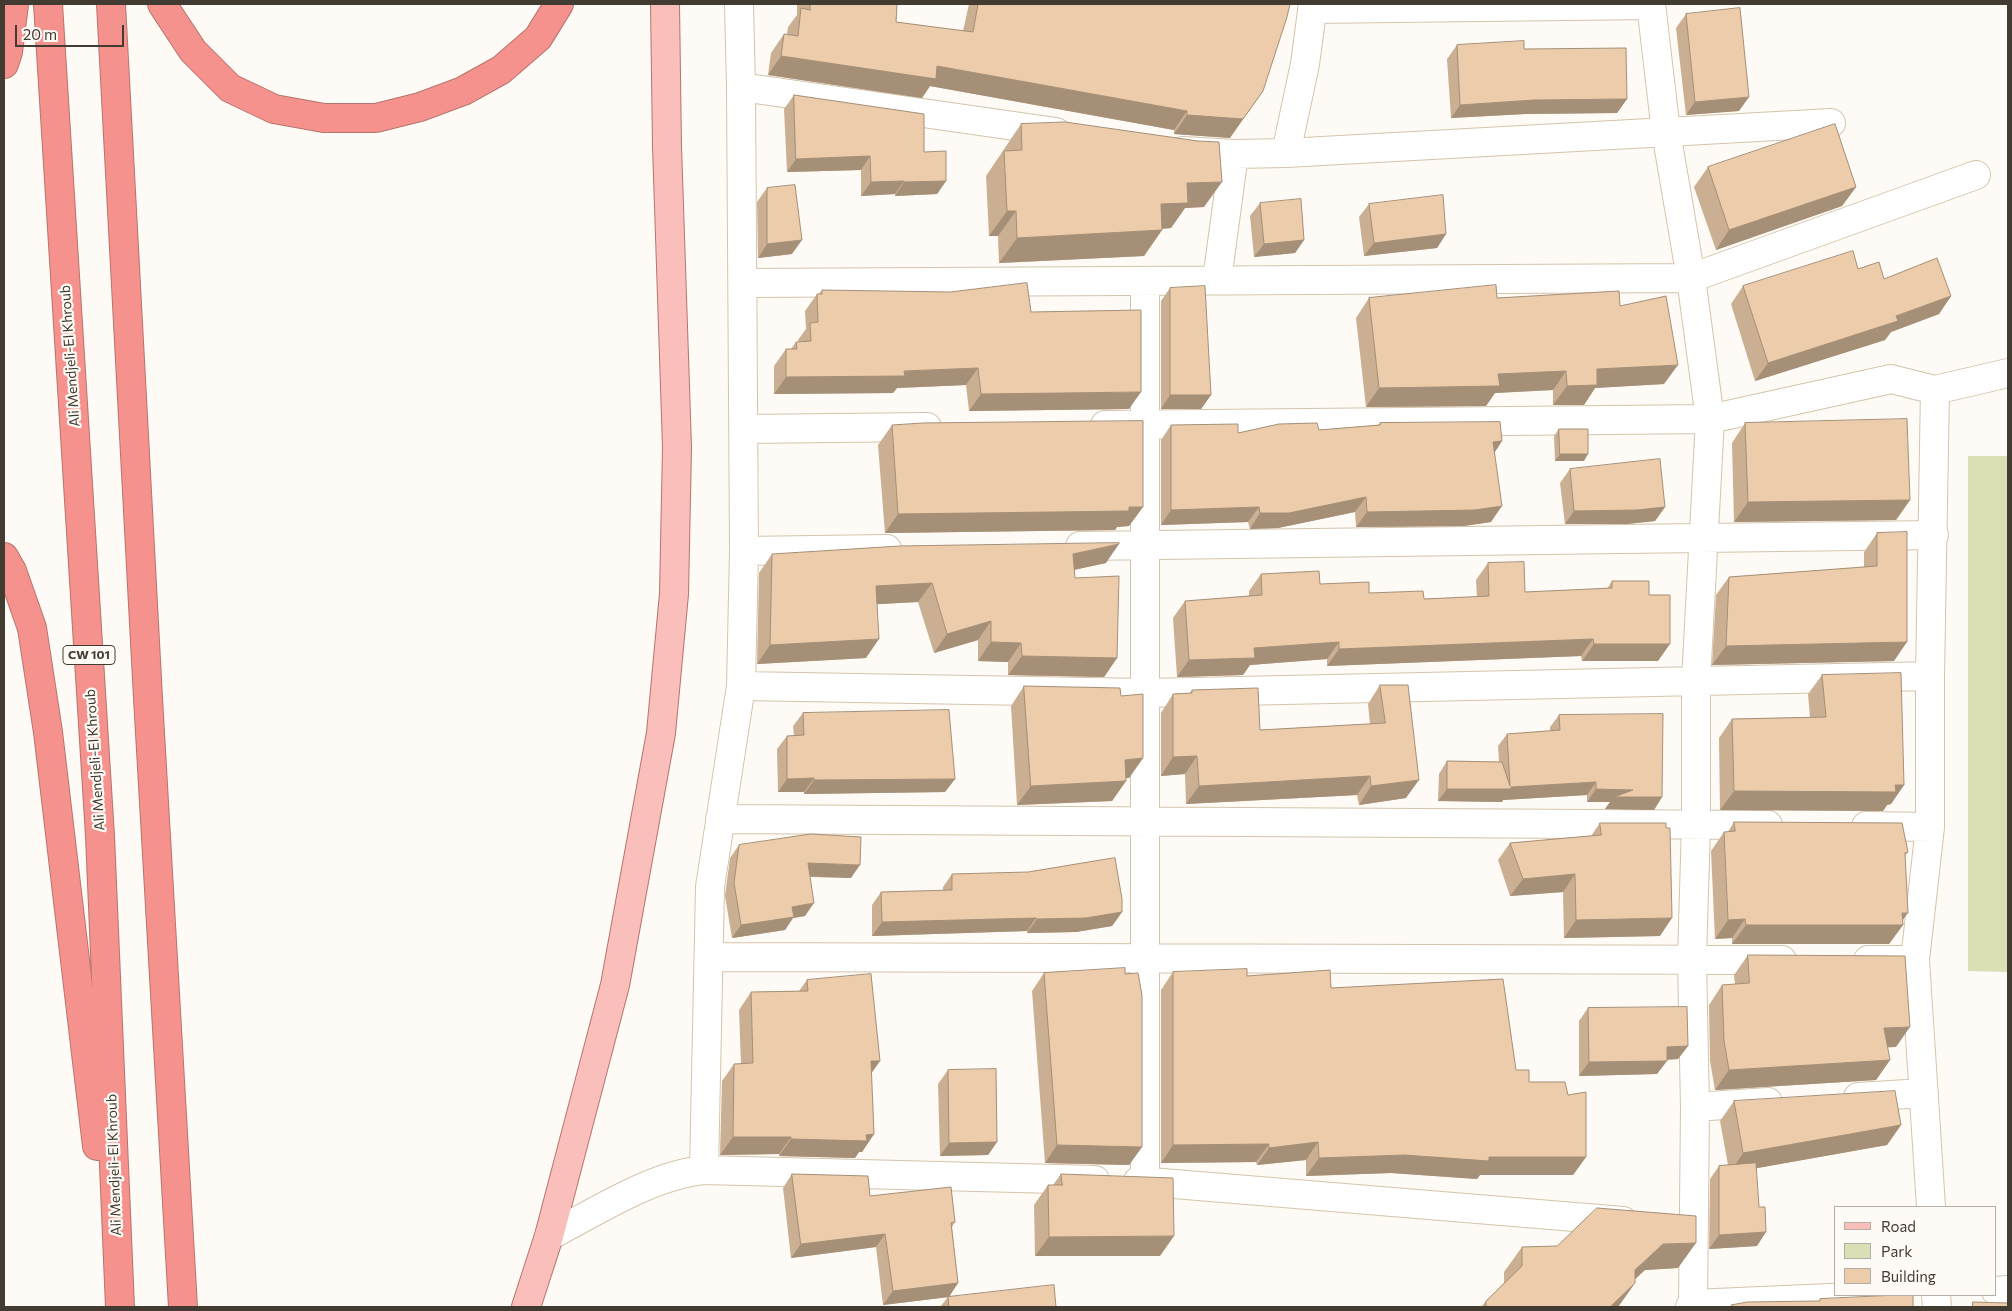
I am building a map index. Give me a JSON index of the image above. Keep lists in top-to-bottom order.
{
  "streets": {
    "highway": ["Ali Mendjeli-El Khroub", "CW 101"]
  },
  "legend": ["Road", "Park", "Building"],
  "scale_bar": "20 m"
}
